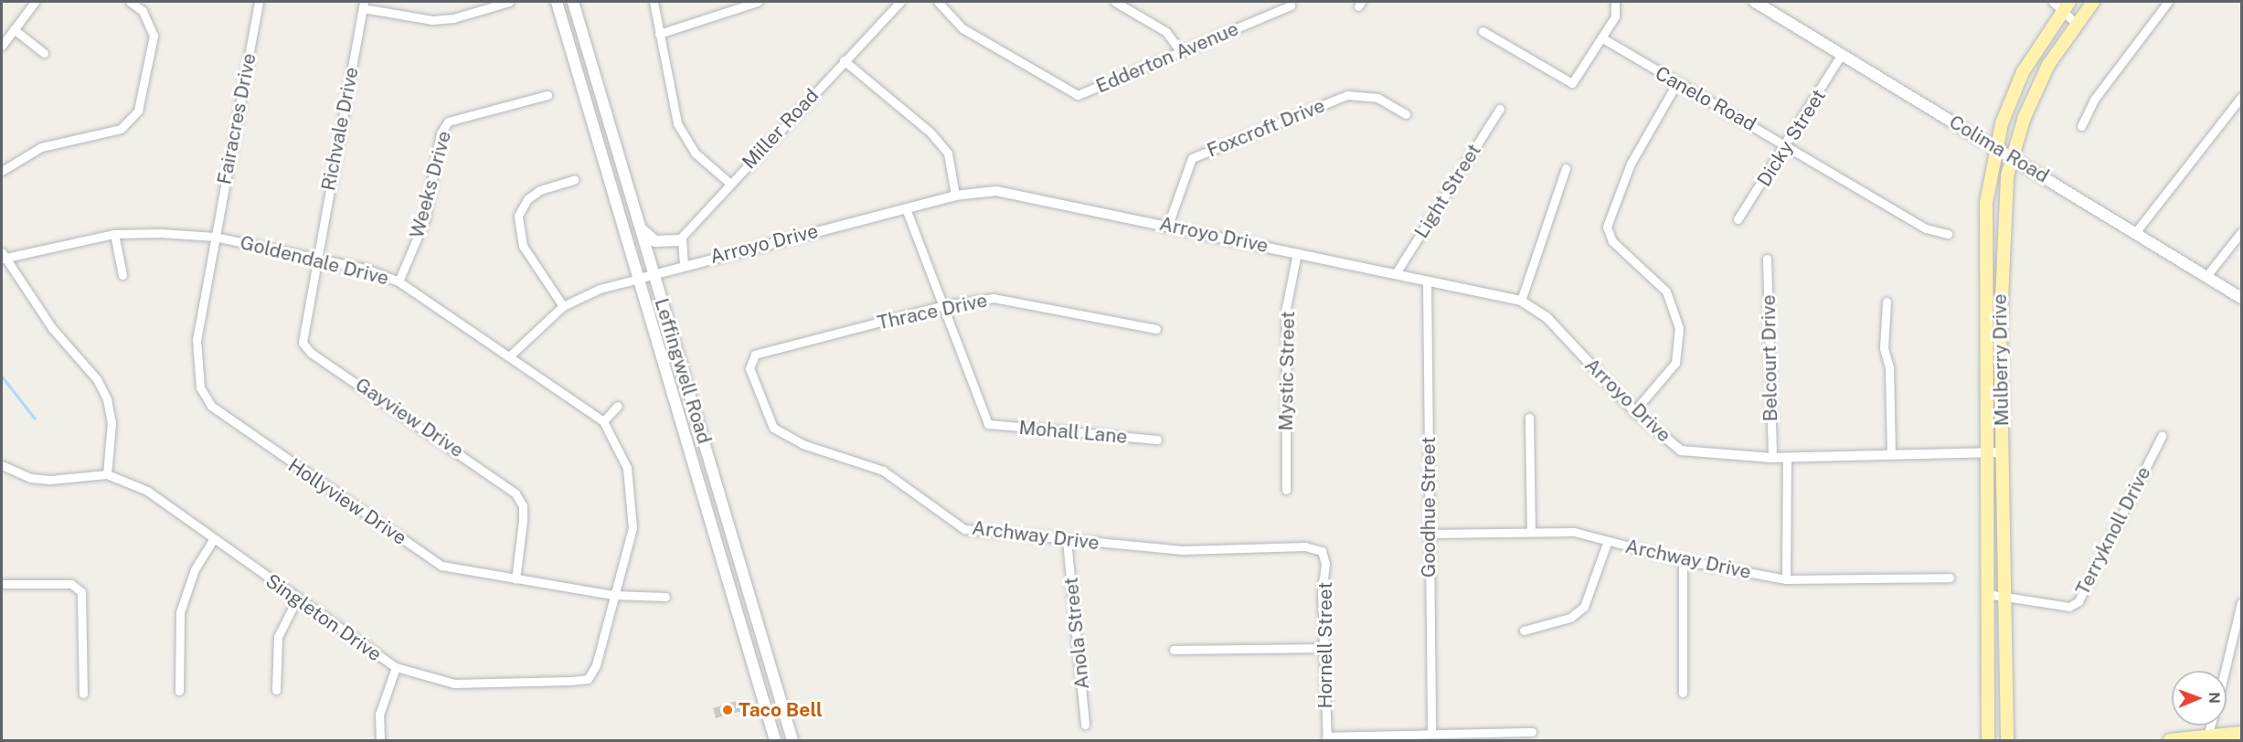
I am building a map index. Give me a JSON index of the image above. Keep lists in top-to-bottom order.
{
  "streets": {
    "main road": ["Colima Road", "Mulberry Drive", "Leffingwell Road"],
    "street": [
      "Edderton Avenue",
      "Canelo Road",
      "Fairacres Drive",
      "Foxcroft Drive",
      "Richvale Drive",
      "Miller Road",
      "Dicky Street",
      "Weeks Drive",
      "Light Street",
      "Arroyo Drive",
      "Goldendale Drive",
      "Thrace Drive",
      "Belcourt Drive",
      "Mystic Street",
      "Gayview Drive",
      "Mohall Lane",
      "Hollyview Drive",
      "Goodhue Street",
      "Terryknoll Drive",
      "Archway Drive",
      "Singleton Drive",
      "Anola Street",
      "Hornell Street"
    ]
  },
  "crossings": [
    ["Canelo Road", "Dicky Street"],
    ["Fairacres Drive", "Goldendale Drive"],
    ["Fairacres Drive", "Hollyview Drive"],
    ["Foxcroft Drive", "Arroyo Drive"],
    ["Richvale Drive", "Goldendale Drive"],
    ["Richvale Drive", "Gayview Drive"],
    ["Dicky Street", "Colima Road"],
    ["Colima Road", "Mulberry Drive"],
    ["Weeks Drive", "Goldendale Drive"],
    ["Light Street", "Arroyo Drive"],
    ["Arroyo Drive", "Goldendale Drive"],
    ["Arroyo Drive", "Belcourt Drive"],
    ["Arroyo Drive", "Mulberry Drive"],
    ["Arroyo Drive", "Leffingwell Road"],
    ["Arroyo Drive", "Mystic Street"],
    ["Arroyo Drive", "Goodhue Street"],
    ["Goldendale Drive", "Gayview Drive"],
    ["Goldendale Drive", "Hollyview Drive"],
    ["Goldendale Drive", "Singleton Drive"],
    ["Thrace Drive", "Mohall Lane"],
    ["Thrace Drive", "Archway Drive"],
    ["Mulberry Drive", "Terryknoll Drive"],
    ["Gayview Drive", "Hollyview Drive"],
    ["Hollyview Drive", "Singleton Drive"],
    ["Goodhue Street", "Archway Drive"],
    ["Archway Drive", "Anola Street"],
    ["Archway Drive", "Hornell Street"]
  ],
  "places": ["Taco Bell"],
  "north": "right"
}
